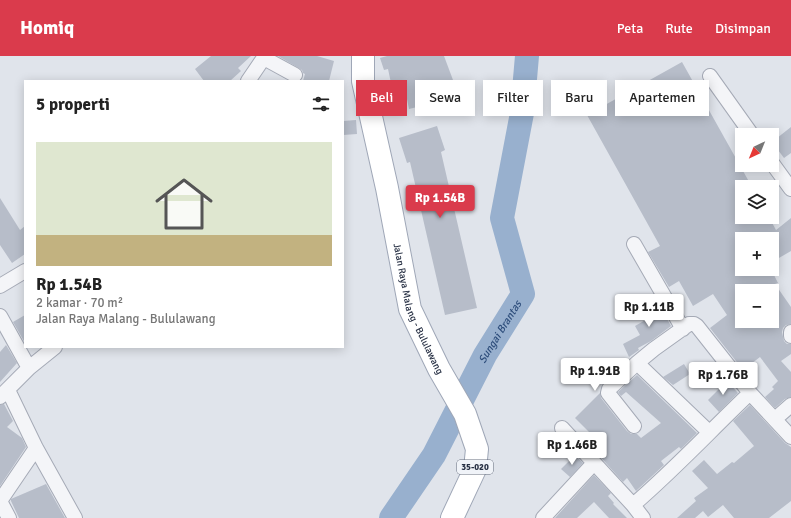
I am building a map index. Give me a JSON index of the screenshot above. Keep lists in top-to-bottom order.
{
  "streets": {
    "main road": ["Jalan Raya Malang - Bululawang", "35-020"]
  },
  "water": ["Sungai Brantas"],
  "north": "bottom left",
  "page": {
    "header": "Homiq",
    "nav": ["Peta", "Rute", "Disimpan"],
    "chip": [
      "Beli",
      "Sewa",
      "Filter",
      "Baru",
      "Apartemen"
    ],
    "heading": "5 properti",
    "map_buttons": ["+", "−"],
    "list": [
      {
        "name": "Rp 1.54B",
        "note": "2 kamar · 70 m² · Jalan Raya Malang - Bululawang"
      }
    ],
    "price": [
      "Rp 1.54B",
      "Rp 1.11B",
      "Rp 1.91B",
      "Rp 1.76B",
      "Rp 1.46B"
    ]
  }
}
